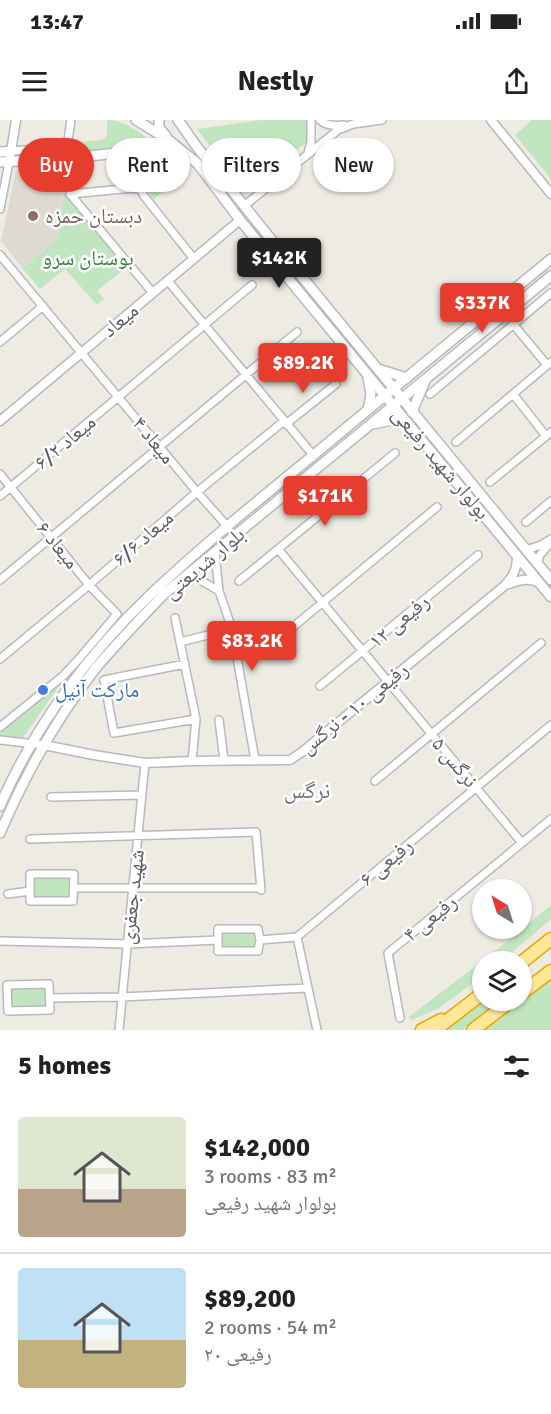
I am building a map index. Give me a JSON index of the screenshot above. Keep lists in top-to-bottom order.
{
  "streets": {
    "main road": ["بولوار شهید رفیعی", "بلوار شریعتی"],
    "street": [
      "میعاد",
      "میعاد ۴",
      "میعاد ۶/۲",
      "میعاد ۶/۶",
      "میعاد ۶",
      "رفیعی ۱۲",
      "رفیعی ۱۰ - نرگس",
      "نرگس ۵",
      "رفیعی ۶",
      "شهید جعفری",
      "رفیعی ۴"
    ]
  },
  "crossings": [
    ["میعاد", "میعاد ۴"],
    ["میعاد", "بولوار شهید رفیعی"],
    ["میعاد ۴", "میعاد ۶/۲"],
    ["میعاد ۴", "میعاد ۶/۶"],
    ["میعاد ۴", "بلوار شریعتی"],
    ["میعاد ۶/۲", "میعاد ۶"],
    ["بولوار شهید رفیعی", "بلوار شریعتی"],
    ["میعاد ۶/۶", "میعاد ۶"],
    ["بلوار شریعتی", "رفیعی ۱۰ - نرگس"],
    ["رفیعی ۱۲", "نرگس ۵"],
    ["رفیعی ۱۰ - نرگس", "نرگس ۵"],
    ["رفیعی ۱۰ - نرگس", "شهید جعفری"],
    ["نرگس ۵", "رفیعی ۶"],
    ["نرگس ۵", "رفیعی ۴"]
  ],
  "districts": ["نرگس"],
  "parks": ["بوستان سرو"],
  "places": ["دبستان حمزه", "مارکت آنیل"],
  "north": "top left",
  "page": {
    "status": "13:47",
    "header": "Nestly",
    "chip": [
      "Buy",
      "Rent",
      "Filters",
      "New"
    ],
    "price": [
      "$142K",
      "$337K",
      "$89.2K",
      "$171K",
      "$83.2K"
    ],
    "heading": "5 homes",
    "list": [
      {
        "name": "$142,000",
        "note": "3 rooms · 83 m² · بولوار شهید رفیعی"
      },
      {
        "name": "$89,200",
        "note": "2 rooms · 54 m² · رفیعی ۲۰"
      }
    ]
  }
}
